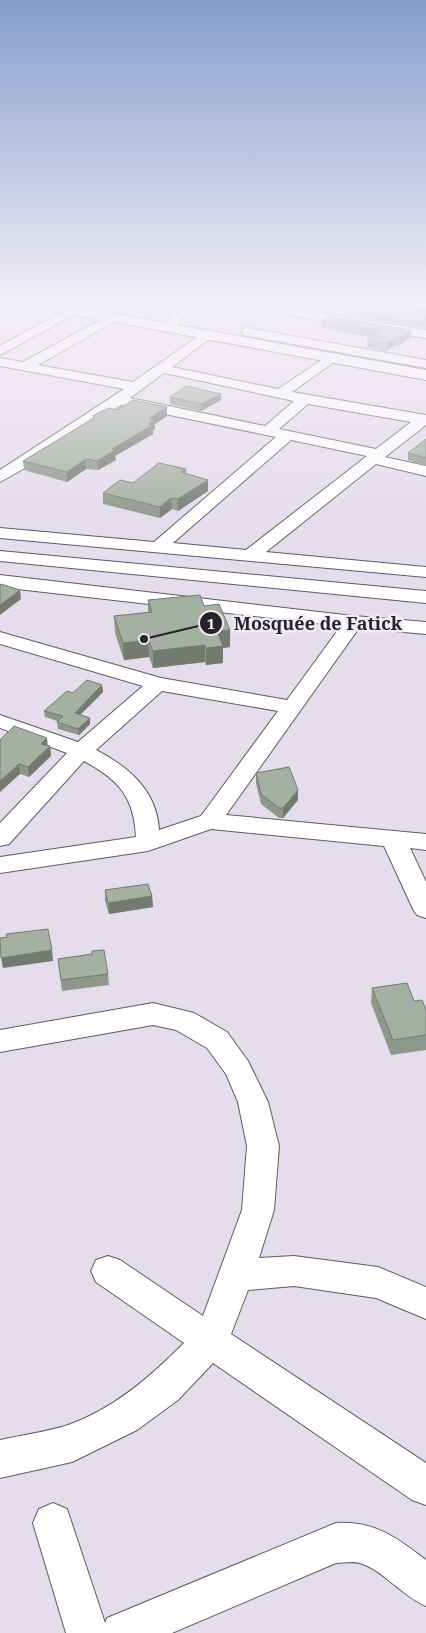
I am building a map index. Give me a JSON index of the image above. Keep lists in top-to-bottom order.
{
  "places": ["Mosquée de Fatick"]
}
